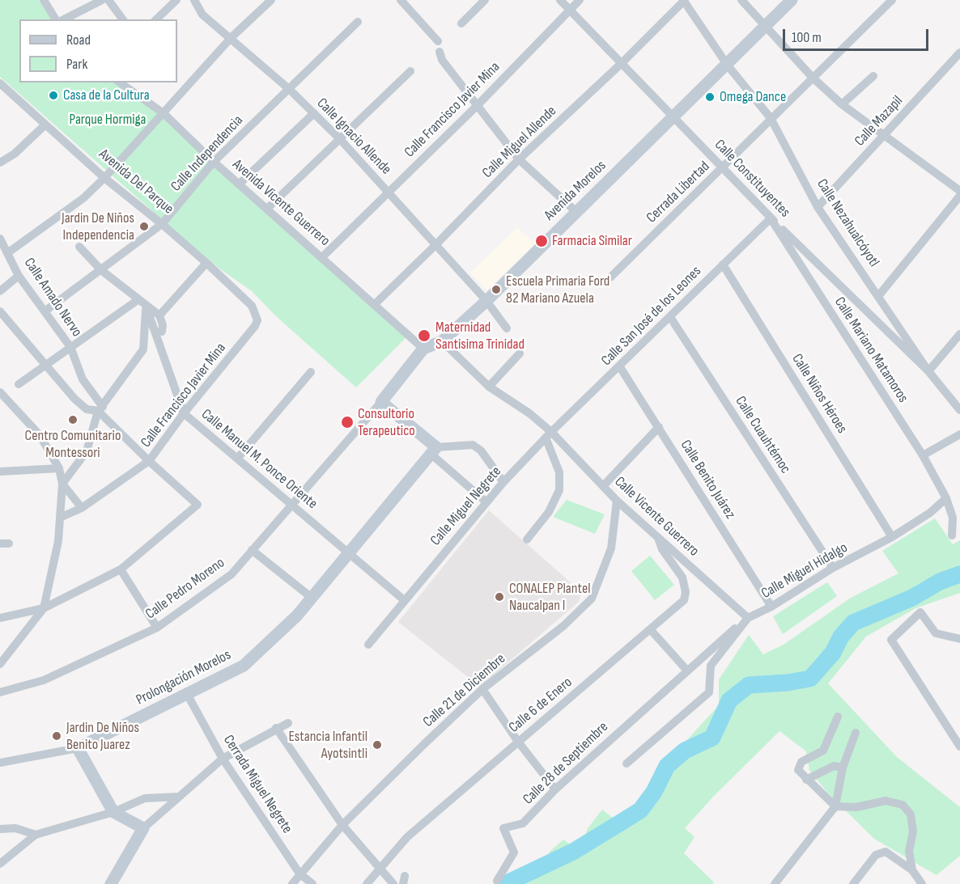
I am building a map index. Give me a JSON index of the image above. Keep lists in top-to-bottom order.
{
  "streets": {
    "main road": ["Avenida Morelos", "Prolongación Morelos"],
    "street": [
      "Calle Francisco Javier Mina",
      "Calle Mazapil",
      "Calle Ignacio Allende",
      "Calle Miguel Allende",
      "Calle Independencia",
      "Calle Constituyentes",
      "Avenida Del Parque",
      "Cerrada Libertad",
      "Avenida Vicente Guerrero",
      "Calle Nezahualcóyotl",
      "Calle Amado Nervo",
      "Calle San José de los Leones",
      "Calle Mariano Matamoros",
      "Calle Niños Héroes",
      "Calle Cuauhtémoc",
      "Calle Manuel M. Ponce Oriente",
      "Calle Benito Juárez",
      "Calle Miguel Negrete",
      "Calle Vicente Guerrero",
      "Calle Miguel Hidalgo",
      "Calle Pedro Moreno",
      "Calle 21 de Diciembre",
      "Calle 6 de Enero",
      "Calle 28 de Septiembre",
      "Cerrada Miguel Negrete"
    ]
  },
  "crossings": [
    ["Calle Francisco Javier Mina", "Calle Ignacio Allende"],
    ["Calle Francisco Javier Mina", "Calle Constituyentes"],
    ["Calle Francisco Javier Mina", "Avenida Del Parque"],
    ["Calle Francisco Javier Mina", "Avenida Vicente Guerrero"],
    ["Calle Francisco Javier Mina", "Calle Manuel M. Ponce Oriente"],
    ["Calle Mazapil", "Calle Nezahualcóyotl"],
    ["Calle Ignacio Allende", "Calle Miguel Allende"],
    ["Calle Ignacio Allende", "Calle Independencia"],
    ["Calle Ignacio Allende", "Avenida Morelos"],
    ["Calle Miguel Allende", "Calle Constituyentes"],
    ["Calle Miguel Allende", "Avenida Vicente Guerrero"],
    ["Calle Miguel Allende", "Calle Nezahualcóyotl"],
    ["Calle Independencia", "Avenida Del Parque"],
    ["Calle Independencia", "Avenida Vicente Guerrero"],
    ["Calle Independencia", "Calle Amado Nervo"],
    ["Calle Constituyentes", "Avenida Morelos"],
    ["Calle Constituyentes", "Cerrada Libertad"],
    ["Calle Constituyentes", "Calle Nezahualcóyotl"],
    ["Calle Constituyentes", "Calle San José de los Leones"],
    ["Calle Constituyentes", "Calle Mariano Matamoros"],
    ["Avenida Morelos", "Avenida Vicente Guerrero"],
    ["Avenida Morelos", "Calle Nezahualcóyotl"],
    ["Avenida Morelos", "Calle Vicente Guerrero"],
    ["Cerrada Libertad", "Calle Nezahualcóyotl"],
    ["Calle San José de los Leones", "Calle Mariano Matamoros"],
    ["Calle San José de los Leones", "Calle Niños Héroes"],
    ["Calle San José de los Leones", "Calle Cuauhtémoc"],
    ["Calle San José de los Leones", "Calle Benito Juárez"],
    ["Calle San José de los Leones", "Calle Miguel Negrete"],
    ["Calle San José de los Leones", "Calle Vicente Guerrero"],
    ["Calle Mariano Matamoros", "Calle Miguel Hidalgo"],
    ["Calle Niños Héroes", "Calle Miguel Hidalgo"],
    ["Calle Cuauhtémoc", "Calle Miguel Hidalgo"],
    ["Calle Manuel M. Ponce Oriente", "Calle Miguel Negrete"],
    ["Calle Manuel M. Ponce Oriente", "Calle Pedro Moreno"],
    ["Calle Manuel M. Ponce Oriente", "Prolongación Morelos"],
    ["Calle Benito Juárez", "Calle Miguel Hidalgo"],
    ["Calle Miguel Negrete", "Calle Vicente Guerrero"],
    ["Calle Vicente Guerrero", "Calle Miguel Hidalgo"],
    ["Calle Vicente Guerrero", "Calle 21 de Diciembre"],
    ["Calle Vicente Guerrero", "Calle 6 de Enero"],
    ["Calle Vicente Guerrero", "Calle 28 de Septiembre"],
    ["Calle Miguel Hidalgo", "Calle 28 de Septiembre"],
    ["Prolongación Morelos", "Cerrada Miguel Negrete"],
    ["Calle 21 de Diciembre", "Cerrada Miguel Negrete"]
  ],
  "parks": ["Parque Hormiga"],
  "places": [
    "Casa de la Cultura",
    "Omega Dance",
    "Jardin De Niños Independencia",
    "Farmacia Similar",
    "Escuela Primaria Ford 82 Mariano Azuela",
    "Maternidad Santisima Trinidad",
    "Centro Comunitario Montessori",
    "Consultorio Terapeutico",
    "CONALEP Plantel Naucalpan I",
    "Jardin De Niños Benito Juarez",
    "Estancia Infantil Ayotsintli"
  ],
  "legend": ["Road", "Park"],
  "scale_bar": "100 m"
}
